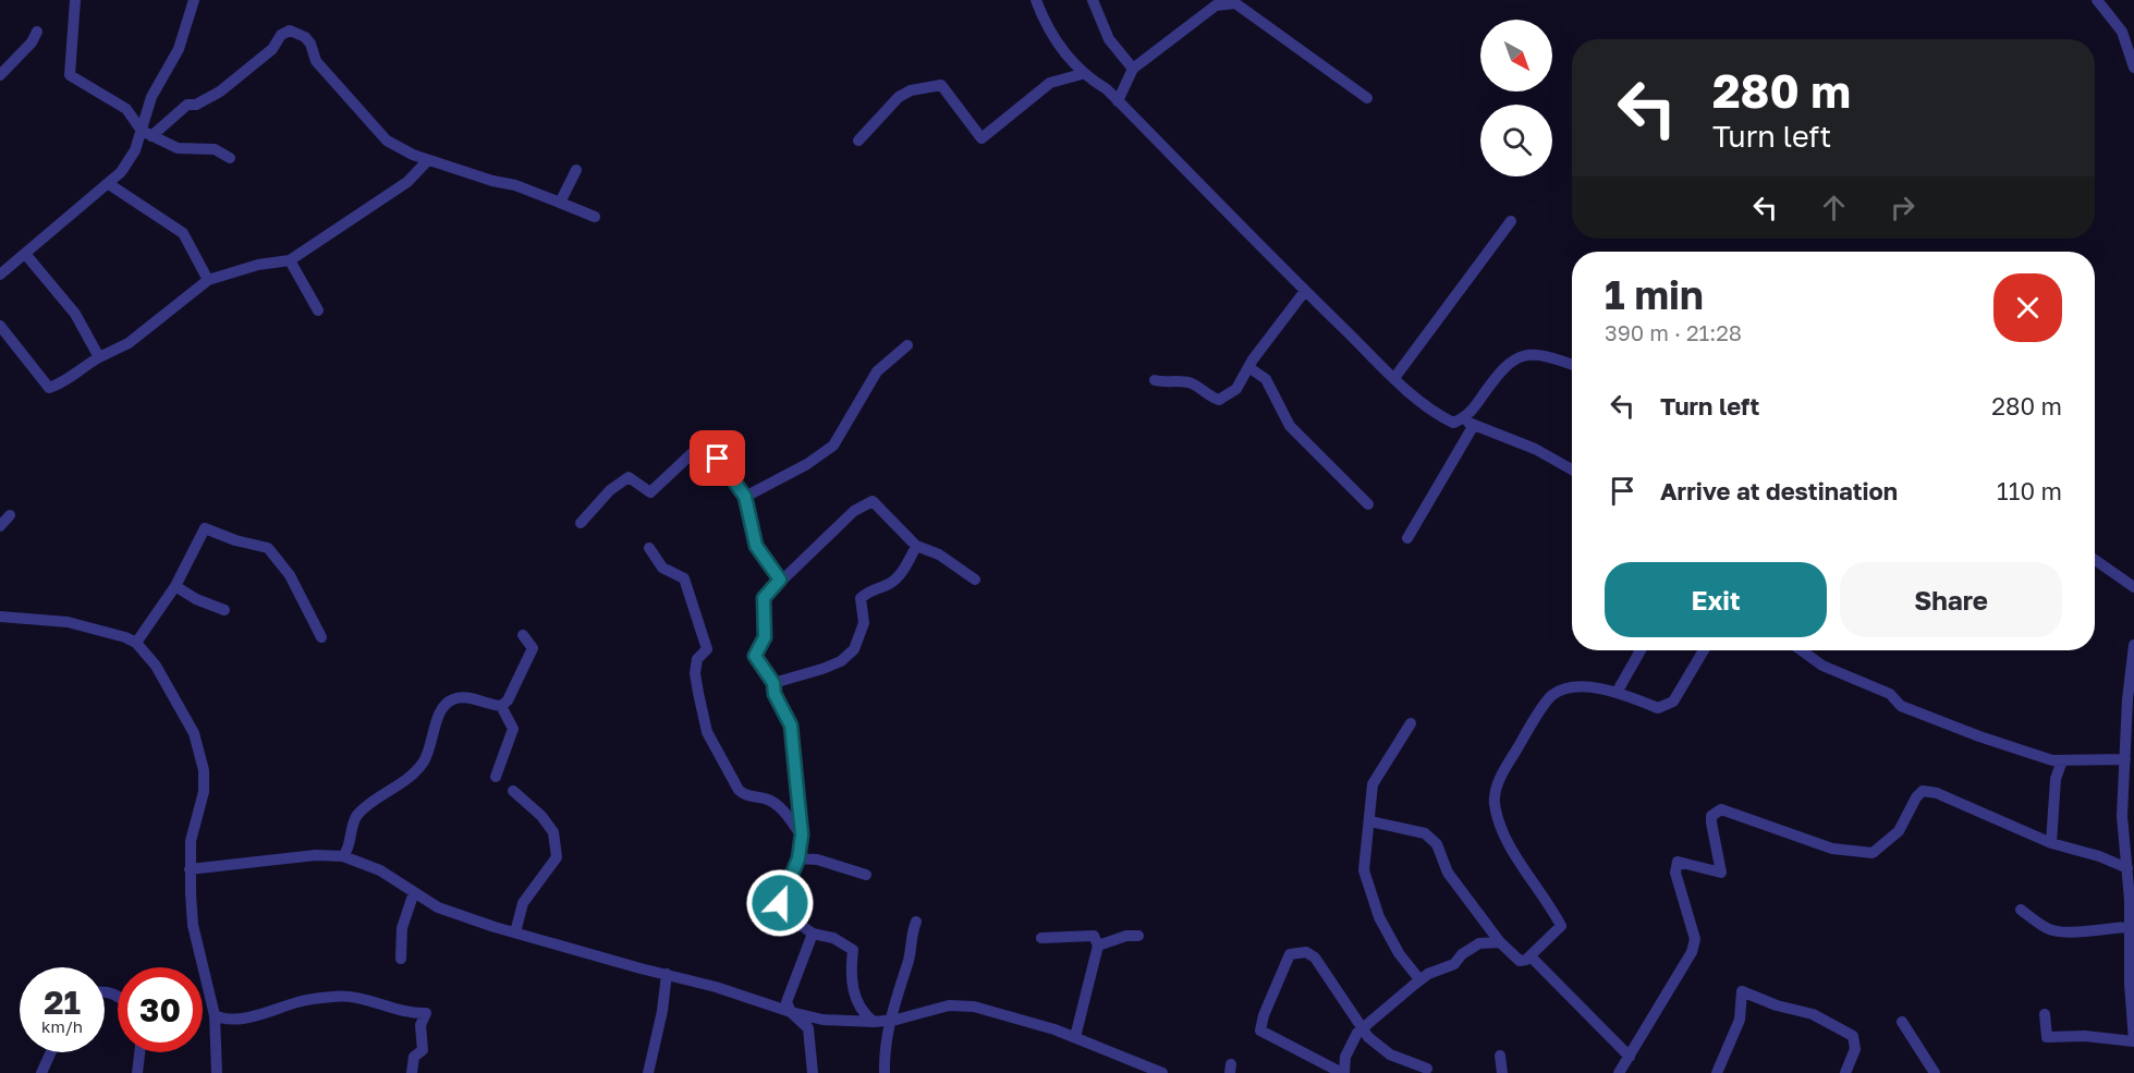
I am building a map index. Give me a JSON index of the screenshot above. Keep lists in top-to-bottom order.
{
  "north": "bottom right",
  "page": {
    "turn": ["280 m", "Turn left"],
    "heading": ["1 min", "390 m · 21:28"],
    "list": [
      {
        "name": "Turn left",
        "value": "280 m"
      },
      {
        "name": "Arrive at destination",
        "value": "110 m"
      }
    ],
    "buttons": ["Exit", "Share"],
    "speed": "21 km/h",
    "limit": "30"
  }
}
